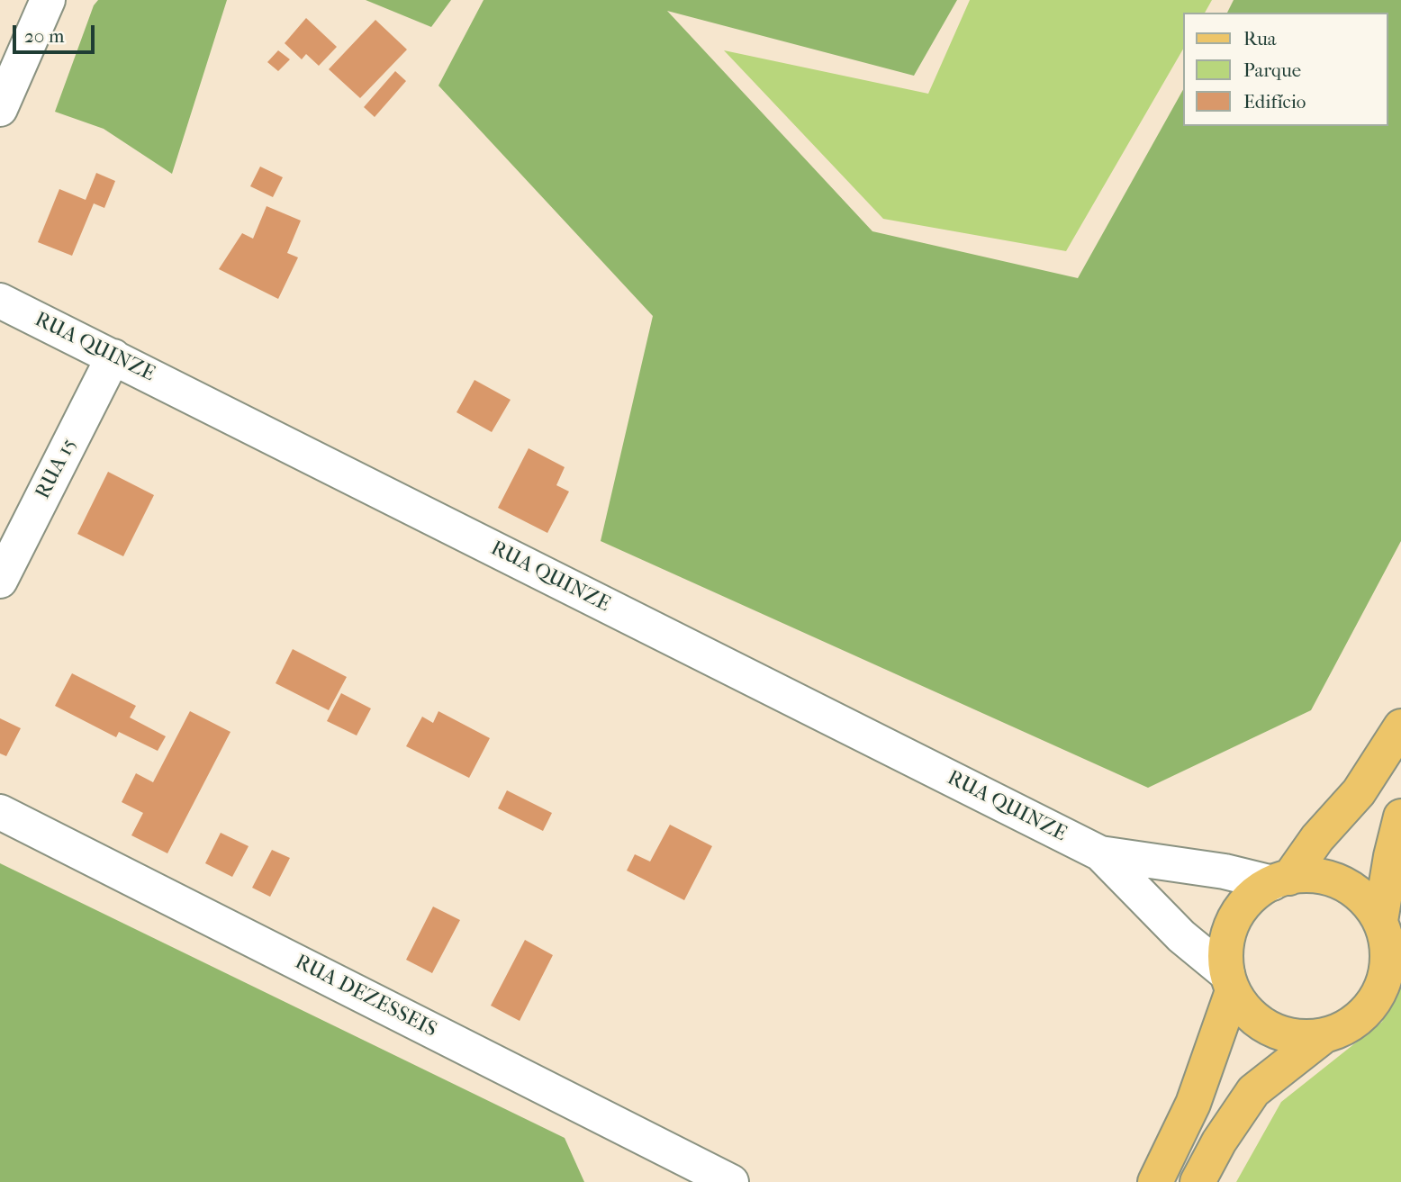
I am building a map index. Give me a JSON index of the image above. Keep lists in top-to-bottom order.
{
  "streets": {
    "street": ["RUA QUINZE", "RUA 15", "RUA DEZESSEIS"]
  },
  "crossings": [
    ["RUA QUINZE", "RUA 15"]
  ],
  "legend": ["Rua", "Parque", "Edifício"],
  "scale_bar": "20 m"
}
